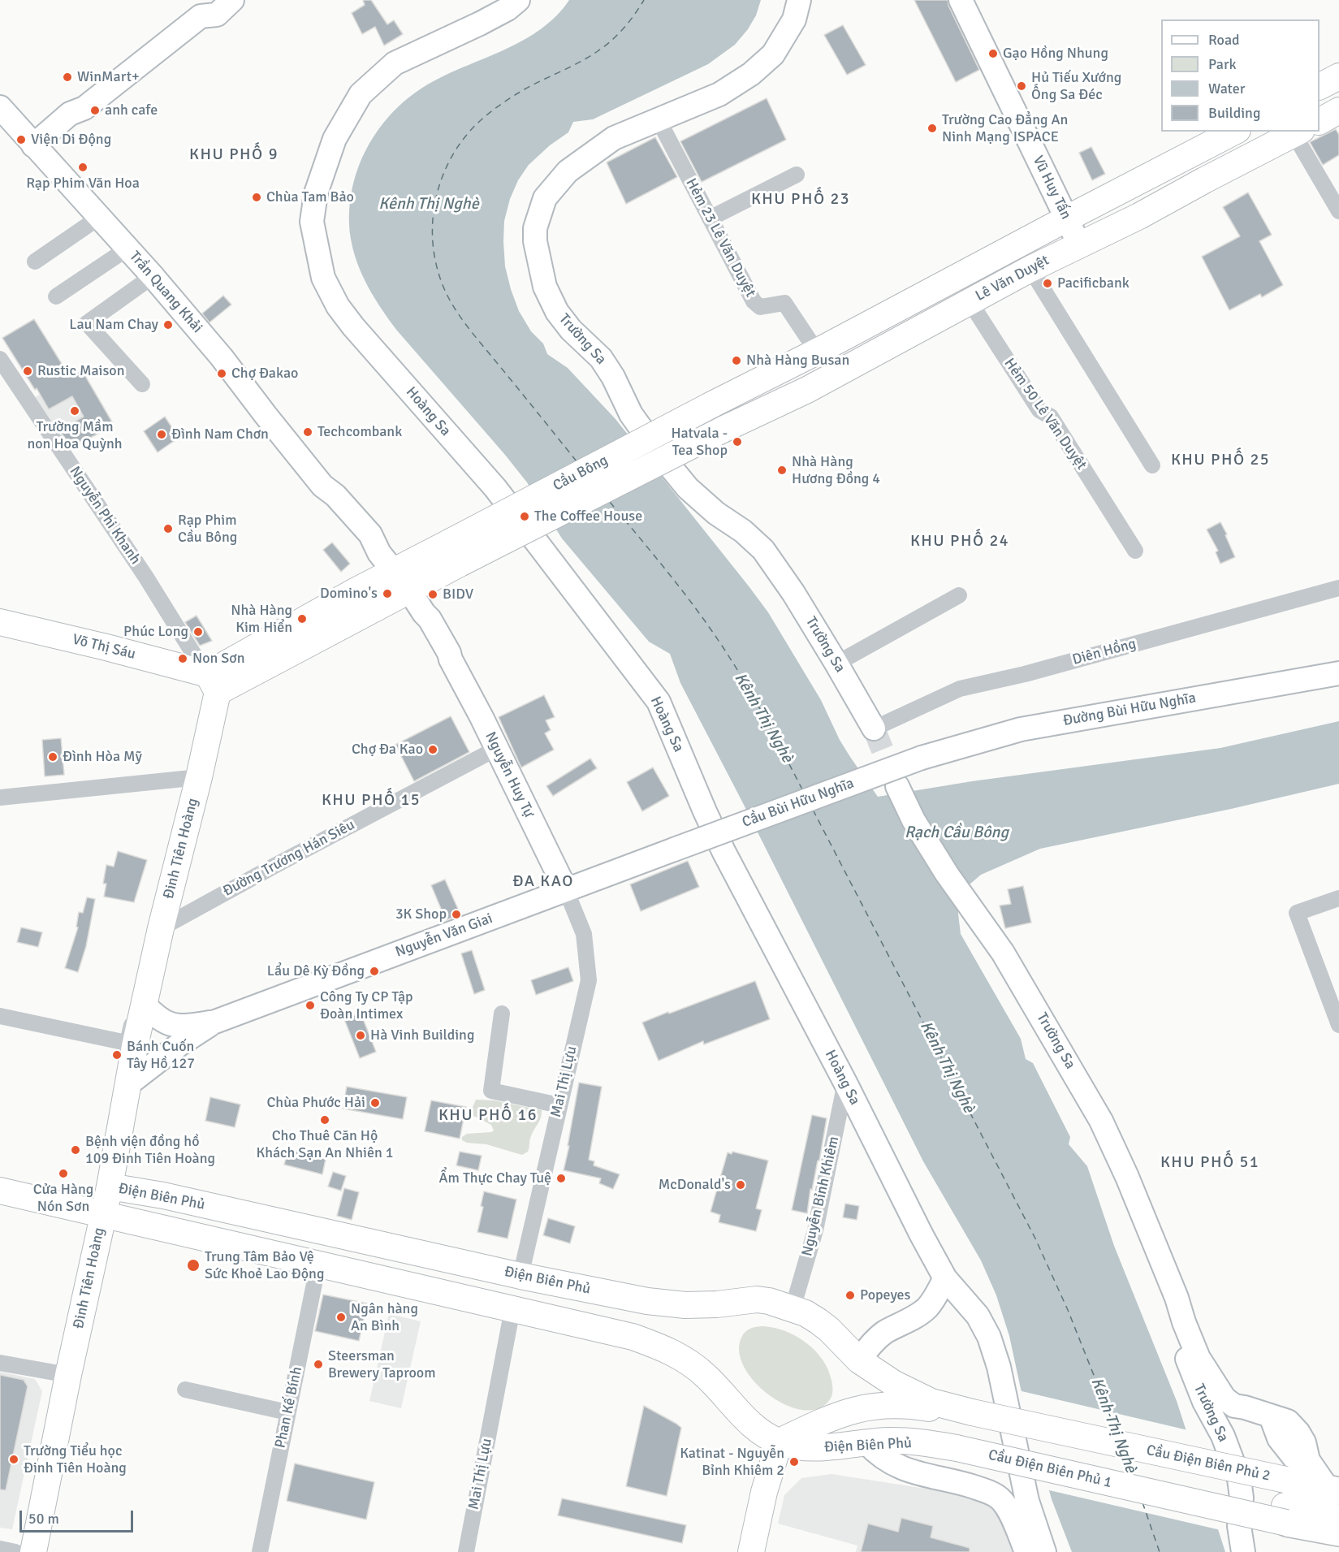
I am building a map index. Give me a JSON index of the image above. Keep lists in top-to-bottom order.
{
  "streets": {
    "main road": [
      "Lê Văn Duyệt",
      "Cầu Bông",
      "Võ Thị Sáu",
      "Đinh Tiên Hoàng",
      "Ðiện Biên Phủ",
      "Điện Biên Phủ",
      "Cầu Điện Biên Phủ 2",
      "Cầu Điện Biên Phủ 1"
    ],
    "street": [
      "Vũ Huy Tấn",
      "Hẻm 23 Lê Văn Duyệt",
      "Trần Quang Khải",
      "Trường Sa",
      "Hoàng Sa",
      "Hẻm 50 Lê Văn Duyệt",
      "Nguyễn Phi Khanh",
      "Diên Hồng",
      "Đường Bùi Hữu Nghĩa",
      "Nguyễn Huy Tự",
      "Cầu Bùi Hữu Nghĩa",
      "Đường Trương Hán Siêu",
      "Nguyễn Văn Giai",
      "Mai Thị Lựu",
      "Nguyễn Bỉnh Khiêm",
      "Phan Kế Bính"
    ]
  },
  "crossings": [
    ["Vũ Huy Tấn", "Lê Văn Duyệt"],
    ["Hẻm 23 Lê Văn Duyệt", "Lê Văn Duyệt"],
    ["Hẻm 23 Lê Văn Duyệt", "Trường Sa"],
    ["Lê Văn Duyệt", "Hẻm 50 Lê Văn Duyệt"],
    ["Lê Văn Duyệt", "Cầu Bông"],
    ["Trần Quang Khải", "Nguyễn Huy Tự"],
    ["Trường Sa", "Diên Hồng"],
    ["Hoàng Sa", "Nguyễn Bỉnh Khiêm"],
    ["Nguyễn Phi Khanh", "Võ Thị Sáu"],
    ["Nguyễn Phi Khanh", "Đinh Tiên Hoàng"],
    ["Võ Thị Sáu", "Đinh Tiên Hoàng"],
    ["Đường Bùi Hữu Nghĩa", "Cầu Bùi Hữu Nghĩa"],
    ["Nguyễn Huy Tự", "Đường Trương Hán Siêu"],
    ["Nguyễn Huy Tự", "Nguyễn Văn Giai"],
    ["Nguyễn Huy Tự", "Mai Thị Lựu"],
    ["Cầu Bùi Hữu Nghĩa", "Nguyễn Văn Giai"],
    ["Đinh Tiên Hoàng", "Đường Trương Hán Siêu"],
    ["Đinh Tiên Hoàng", "Nguyễn Văn Giai"],
    ["Đinh Tiên Hoàng", "Ðiện Biên Phủ"],
    ["Nguyễn Văn Giai", "Mai Thị Lựu"],
    ["Mai Thị Lựu", "Ðiện Biên Phủ"],
    ["Nguyễn Bỉnh Khiêm", "Ðiện Biên Phủ"],
    ["Ðiện Biên Phủ", "Phan Kế Bính"],
    ["Ðiện Biên Phủ", "Điện Biên Phủ"],
    ["Ðiện Biên Phủ", "Cầu Điện Biên Phủ 2"],
    ["Ðiện Biên Phủ", "Cầu Điện Biên Phủ 1"],
    ["Điện Biên Phủ", "Cầu Điện Biên Phủ 2"],
    ["Điện Biên Phủ", "Cầu Điện Biên Phủ 1"],
    ["Cầu Điện Biên Phủ 2", "Cầu Điện Biên Phủ 1"]
  ],
  "districts": [
    "KHU PHỐ 9",
    "KHU PHỐ 23",
    "KHU PHỐ 25",
    "KHU PHỐ 24",
    "KHU PHỐ 15",
    "ĐA KAO",
    "KHU PHỐ 16",
    "KHU PHỐ 51"
  ],
  "water": ["Kênh Thị Nghè", "Rạch Cầu Bông"],
  "places": [
    "Gạo Hồng Nhung",
    "WinMart+",
    "Hủ Tiếu Xướng Ống Sa Đéc",
    "anh cafe",
    "Trường Cao Đẳng An Ninh Mạng ISPACE",
    "Viện Di Động",
    "Rạp Phim Văn Hoa",
    "Chùa Tam Bảo",
    "Pacificbank",
    "Lau Nam Chay",
    "Nhà Hàng Busan",
    "Rustic Maison",
    "Chợ Đakao",
    "Trường Mầm non Hoa Quỳnh",
    "Techcombank",
    "Đình Nam Chơn",
    "Hatvala - Tea Shop",
    "Nhà Hàng Hương Đồng 4",
    "The Coffee House",
    "Rạp Phim Cầu Bông",
    "Domino's",
    "BIDV",
    "Nhà Hàng Kim Hiển",
    "Phúc Long",
    "Non Sơn",
    "Chợ Đa Kao",
    "Đình Hòa Mỹ",
    "3K Shop",
    "Lẩu Dê Kỳ Đồng",
    "Công Ty CP Tập Đoàn Intimex",
    "Hà Vinh Building",
    "Bánh Cuốn Tây Hồ 127",
    "Chùa Phước Hải",
    "Cho Thuê Căn Hộ Khách Sạn An Nhiên 1",
    "Bệnh viện đồng hồ 109 Đinh Tiên Hoàng",
    "Cửa Hàng Nón Sơn",
    "Ẩm Thực Chay Tuệ",
    "McDonald's",
    "Trung Tâm Bảo Vệ Sức Khoẻ Lao Động",
    "Popeyes",
    "Ngân hàng An Bình",
    "Steersman Brewery Taproom",
    "Trường Tiểu học Đinh Tiên Hoàng",
    "Katinat - Nguyễn Bỉnh Khiêm 2"
  ],
  "legend": [
    "Road",
    "Park",
    "Water",
    "Building"
  ],
  "scale_bar": "50 m"
}
